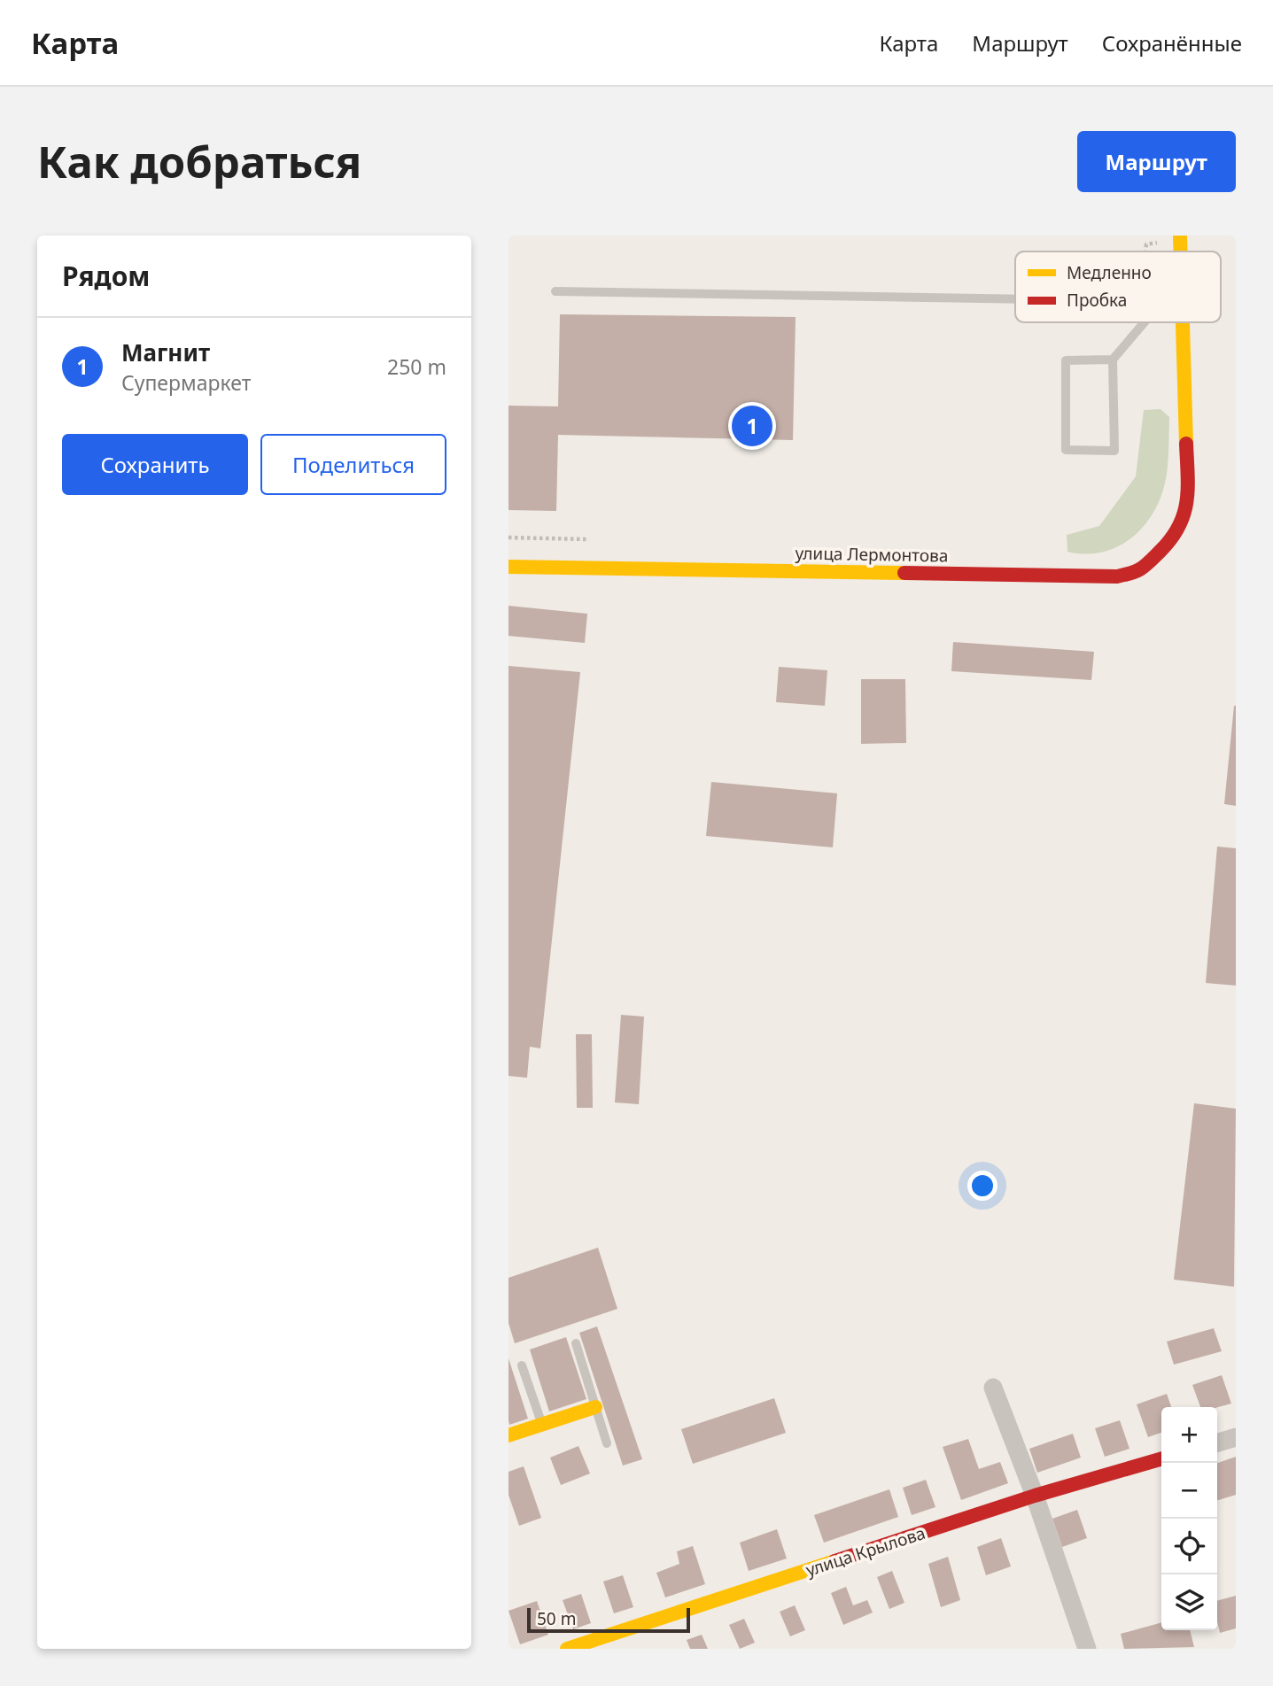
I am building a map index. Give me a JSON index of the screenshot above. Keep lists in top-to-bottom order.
{
  "streets": {
    "street": ["улица Лермонтова", "улица Крылова"]
  },
  "legend": ["Медленно", "Пробка"],
  "scale_bar": "50 m",
  "page": {
    "header": "Карта",
    "nav": ["Карта", "Маршрут", "Сохранённые"],
    "buttons": [
      "Маршрут",
      ["Сохранить", "Поделиться"]
    ],
    "title": "Как добраться",
    "heading": "Рядом",
    "list": [
      {
        "mark": "1",
        "name": "Магнит",
        "note": "Супермаркет",
        "value": "250 m"
      }
    ],
    "pins": "1",
    "map_buttons": ["+", "−"],
    "scale": "50 m"
  }
}
